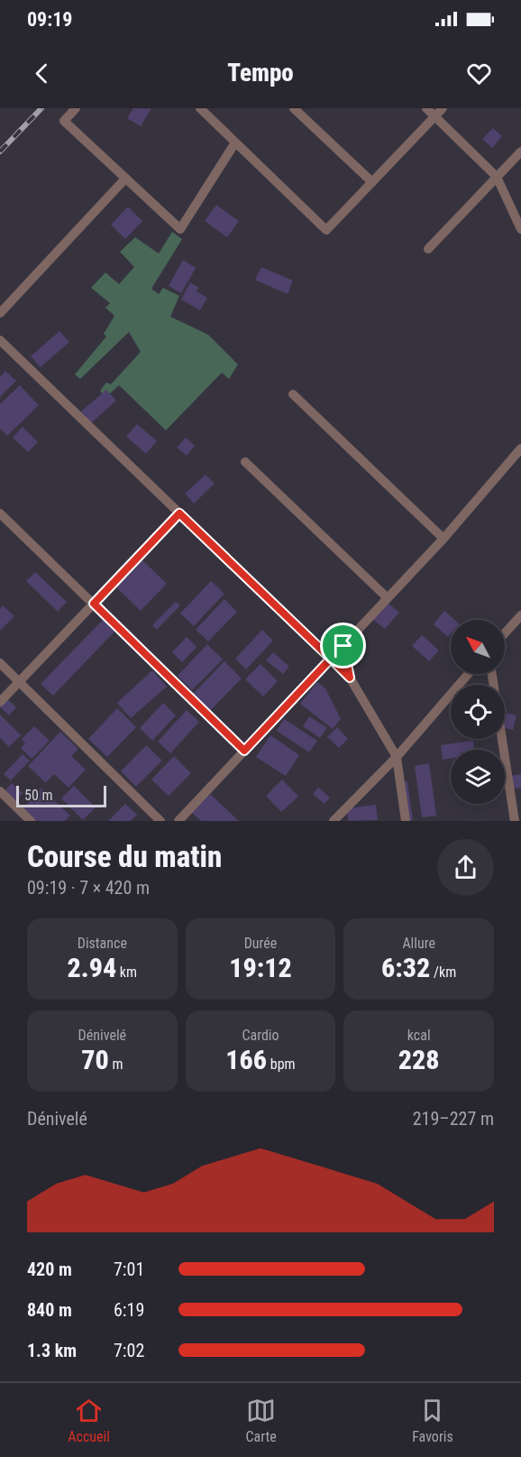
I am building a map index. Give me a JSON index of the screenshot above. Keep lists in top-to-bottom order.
{
  "scale_bar": "50 m",
  "north": "top left",
  "page": {
    "status": "09:19",
    "header": "Tempo",
    "scale": "50 m",
    "heading": ["Course du matin", "09:19 · 7 × 420 m"],
    "stats": [
      ["Distance", "2.94 km"],
      ["Durée", "19:12"],
      ["Allure", "6:32 /km"],
      ["Dénivelé", "70 m"],
      ["Cardio", "166 bpm"],
      ["kcal", "228"]
    ],
    "chart": ["Dénivelé", "219–227 m"],
    "list": [
      {
        "name": "420 m",
        "note": "7:01"
      },
      {
        "name": "840 m",
        "note": "6:19"
      },
      {
        "name": "1.3 km",
        "note": "7:02"
      }
    ],
    "tabs": ["Accueil", "Carte", "Favoris"]
  }
}
